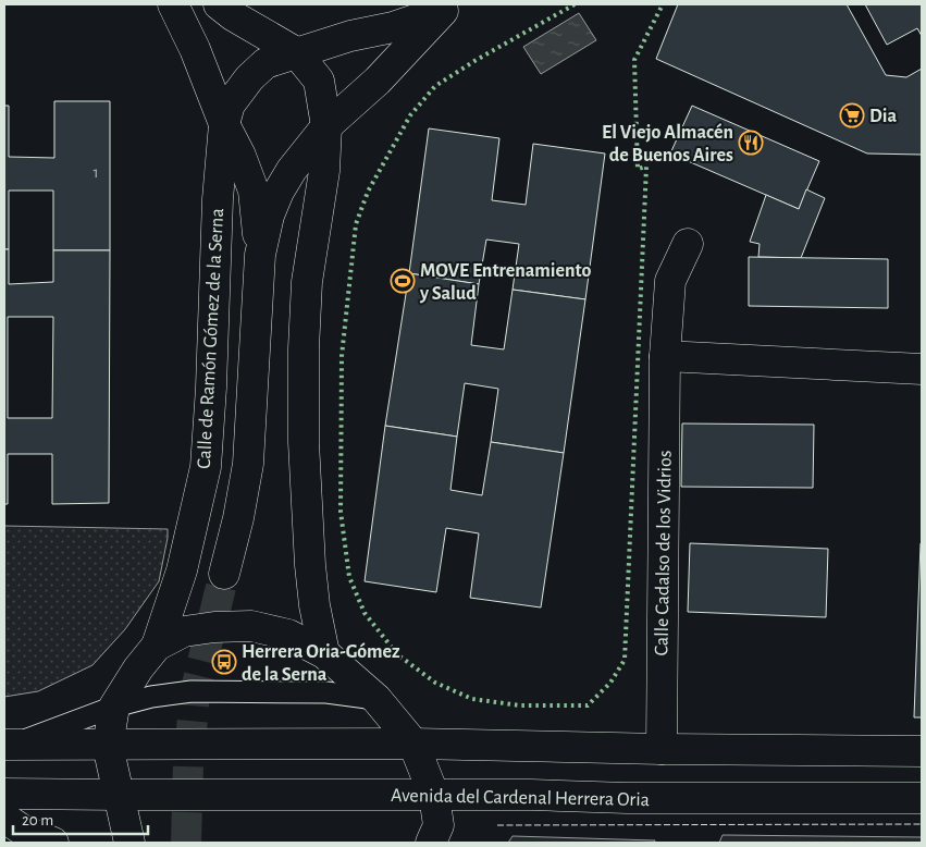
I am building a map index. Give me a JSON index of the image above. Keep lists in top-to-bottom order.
{
  "streets": {
    "street": ["Calle de Ramón Gómez de la Serna", "Calle Cadalso de los Vidrios", "Avenida del Cardenal Herrera Oria"]
  },
  "places": {
    "supermarket": ["Dia"],
    "restaurant": ["El Viejo Almacén de Buenos Aires"],
    "sports": ["MOVE Entrenamiento y Salud"],
    "bus stop": ["Herrera Oria-Gómez de la Serna"]
  },
  "house_numbers": ["1"],
  "scale_bar": "20 m"
}
